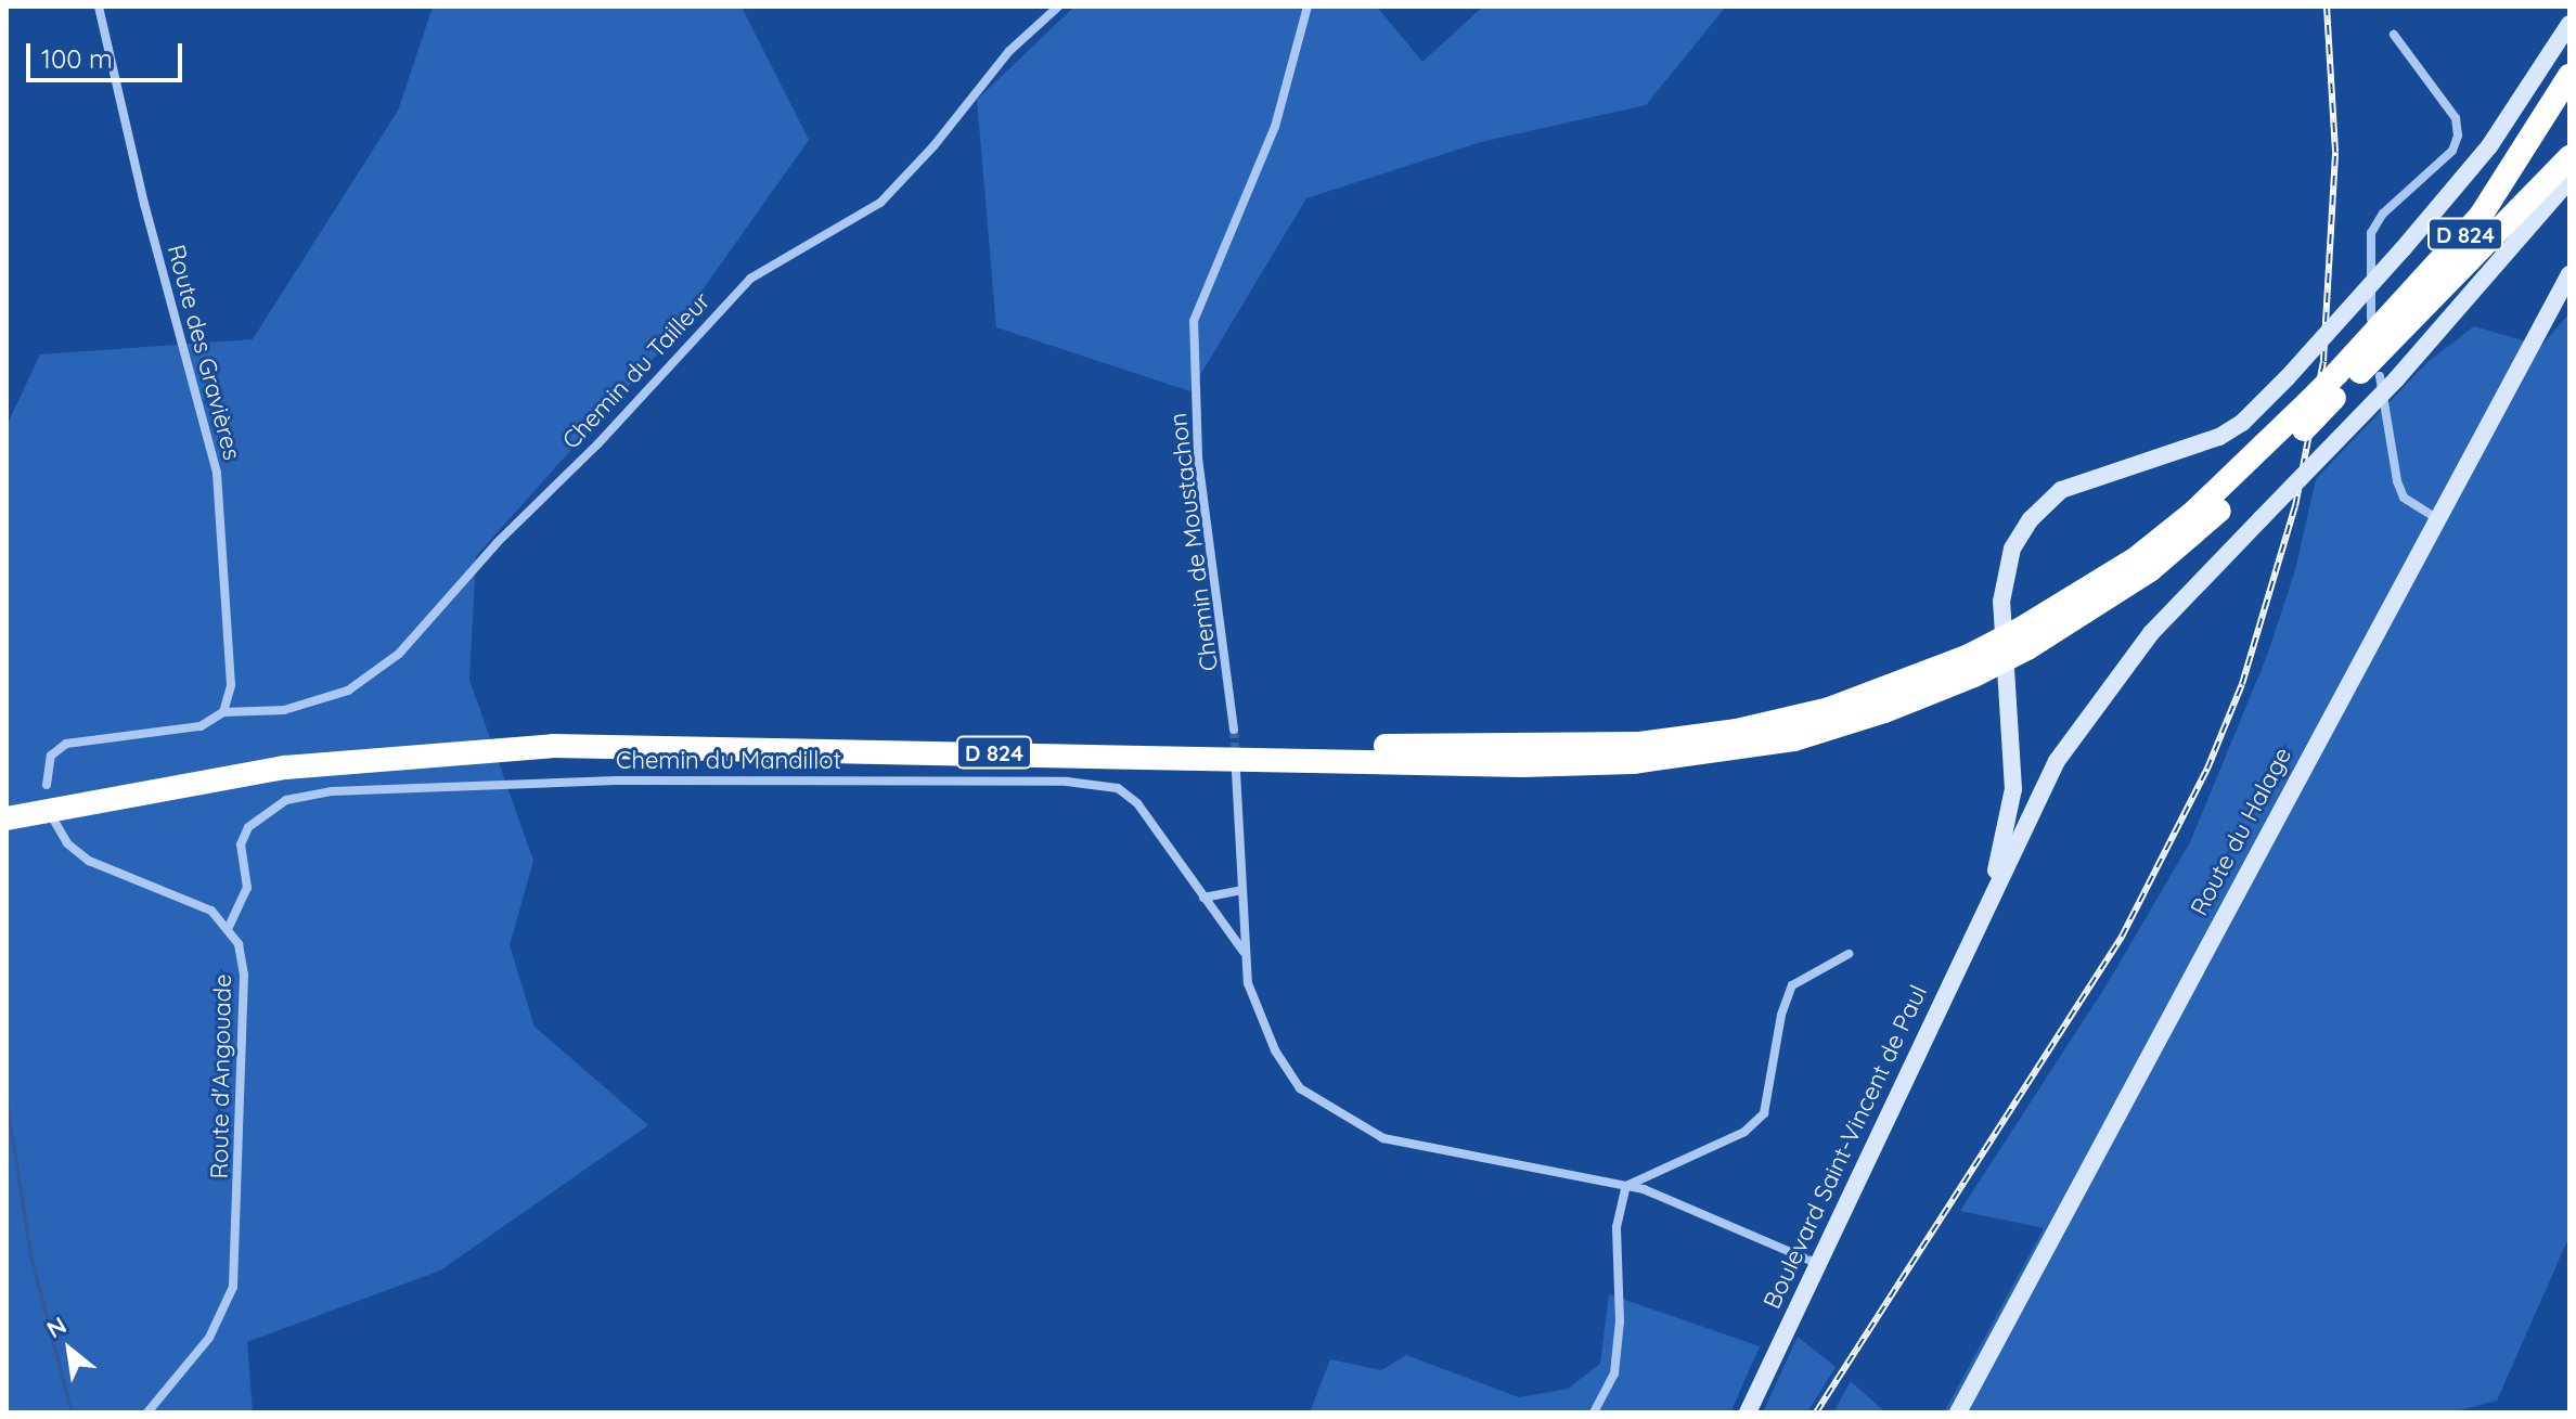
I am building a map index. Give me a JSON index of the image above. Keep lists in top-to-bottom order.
{
  "streets": {
    "highway": ["D 824"],
    "main road": ["Route du Halage", "Boulevard Saint-Vincent de Paul"],
    "street": [
      "Route des Gravières",
      "Chemin du Tailleur",
      "Chemin de Moustachon",
      "Chemin du Mandillot",
      "Route d'Angouade"
    ]
  },
  "crossings": [
    ["Route des Gravières", "Chemin du Tailleur"],
    ["Chemin du Mandillot", "Route d'Angouade"]
  ],
  "scale_bar": "100 m",
  "north": "top left"
}
